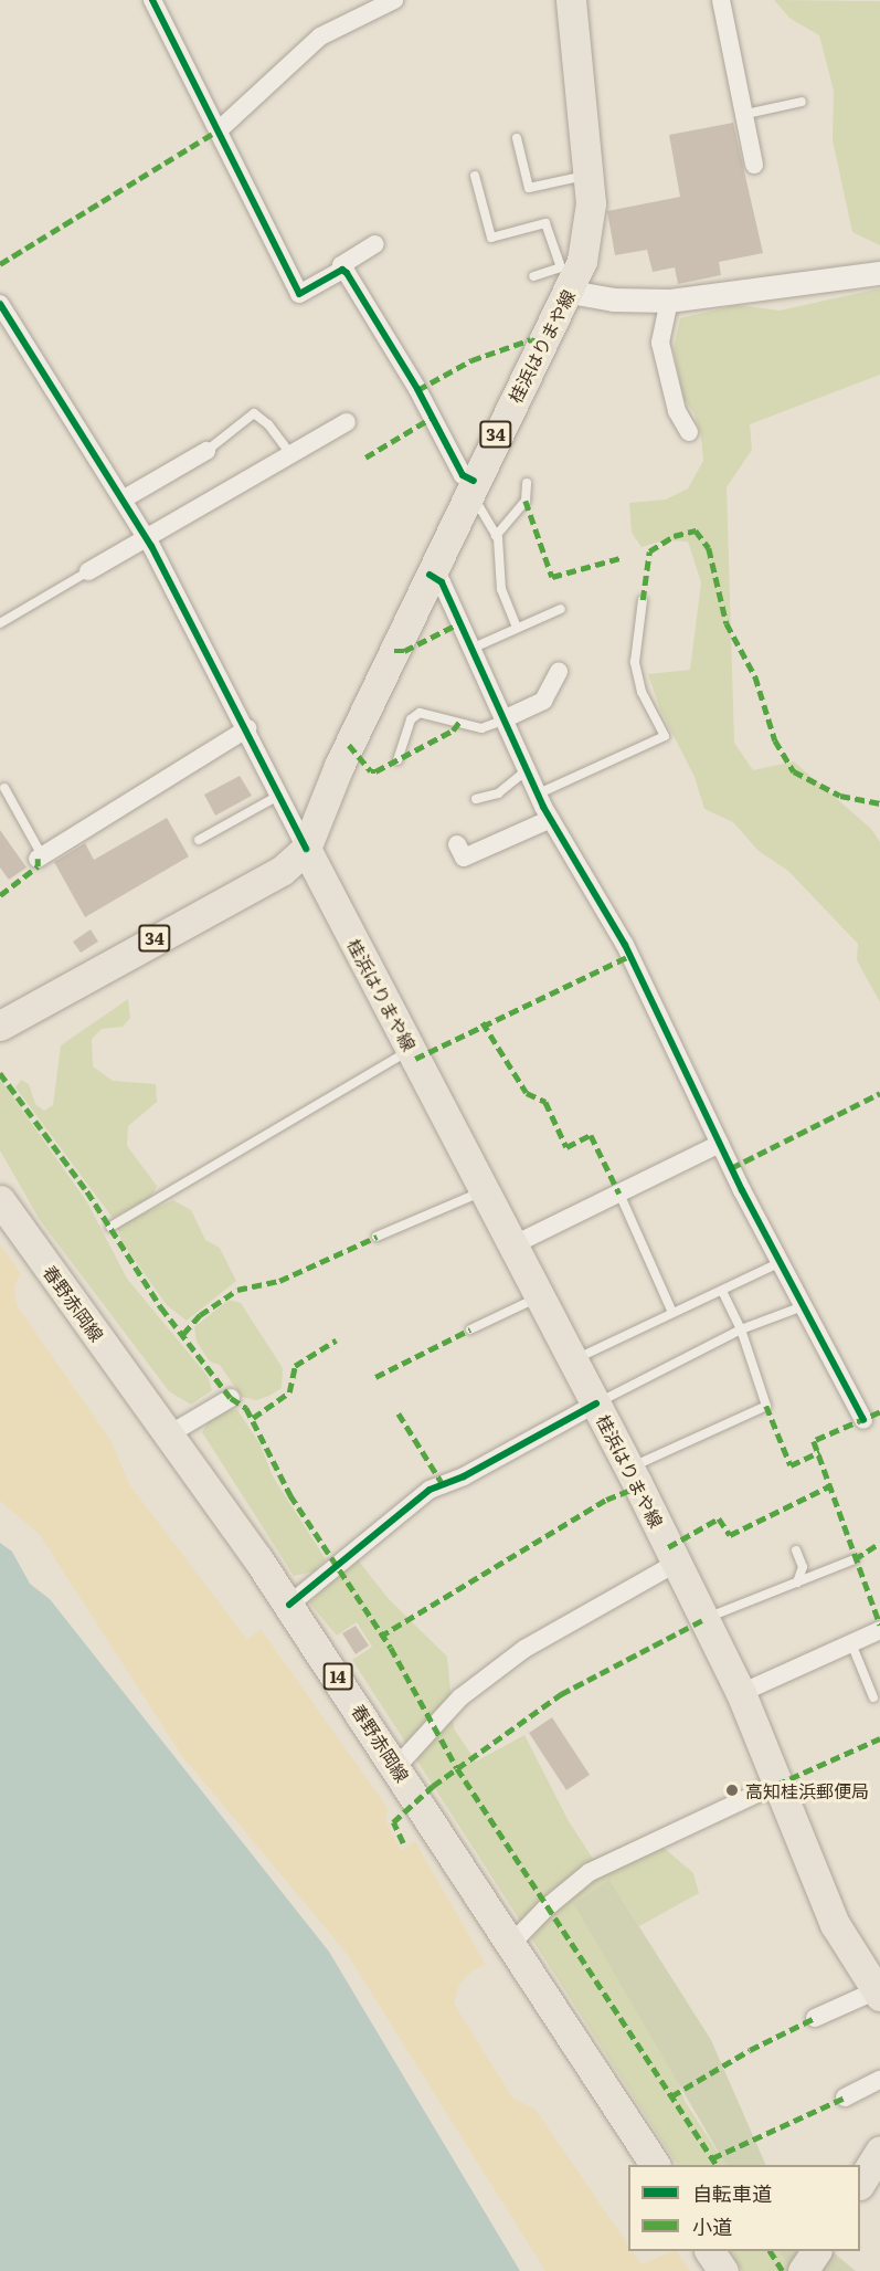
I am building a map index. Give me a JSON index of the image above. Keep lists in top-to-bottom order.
{
  "streets": {
    "main road": [
      "桂浜はりまや線",
      "34",
      "春野赤岡線",
      "14"
    ]
  },
  "places": ["高知桂浜郵便局"],
  "legend": ["自転車道", "小道"]
}
